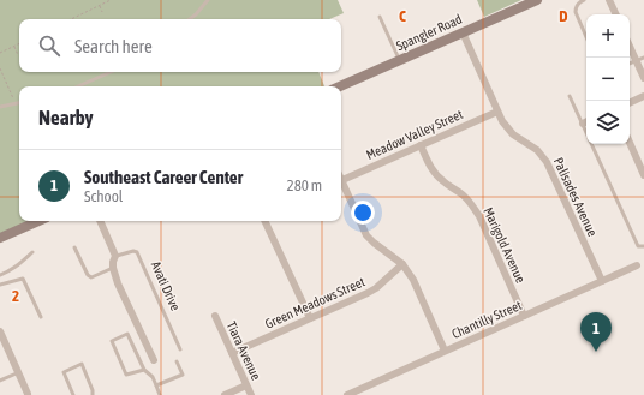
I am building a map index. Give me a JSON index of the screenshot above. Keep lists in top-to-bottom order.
{
  "streets": {
    "street": [
      "Spangler Road",
      "Meadow Valley Street",
      "Palisades Avenue",
      "Marigold Avenue",
      "Green Meadows Street",
      "Chantilly Street",
      "Tiara Avenue"
    ],
    "lane": ["Avati Drive"]
  },
  "crossings": [
    ["Spangler Road", "Palisades Avenue"],
    ["Meadow Valley Street", "Palisades Avenue"],
    ["Meadow Valley Street", "Marigold Avenue"],
    ["Palisades Avenue", "Chantilly Street"],
    ["Marigold Avenue", "Chantilly Street"],
    ["Green Meadows Street", "Tiara Avenue"]
  ],
  "page": {
    "map_buttons": ["+", "−"],
    "search": "Search here",
    "heading": "Nearby",
    "list": [
      {
        "mark": "1",
        "name": "Southeast Career Center",
        "note": "School",
        "value": "280 m"
      }
    ],
    "pins": "1"
  },
  "grid": {
    "columns": ["C", "D"],
    "rows": ["2"]
  }
}
